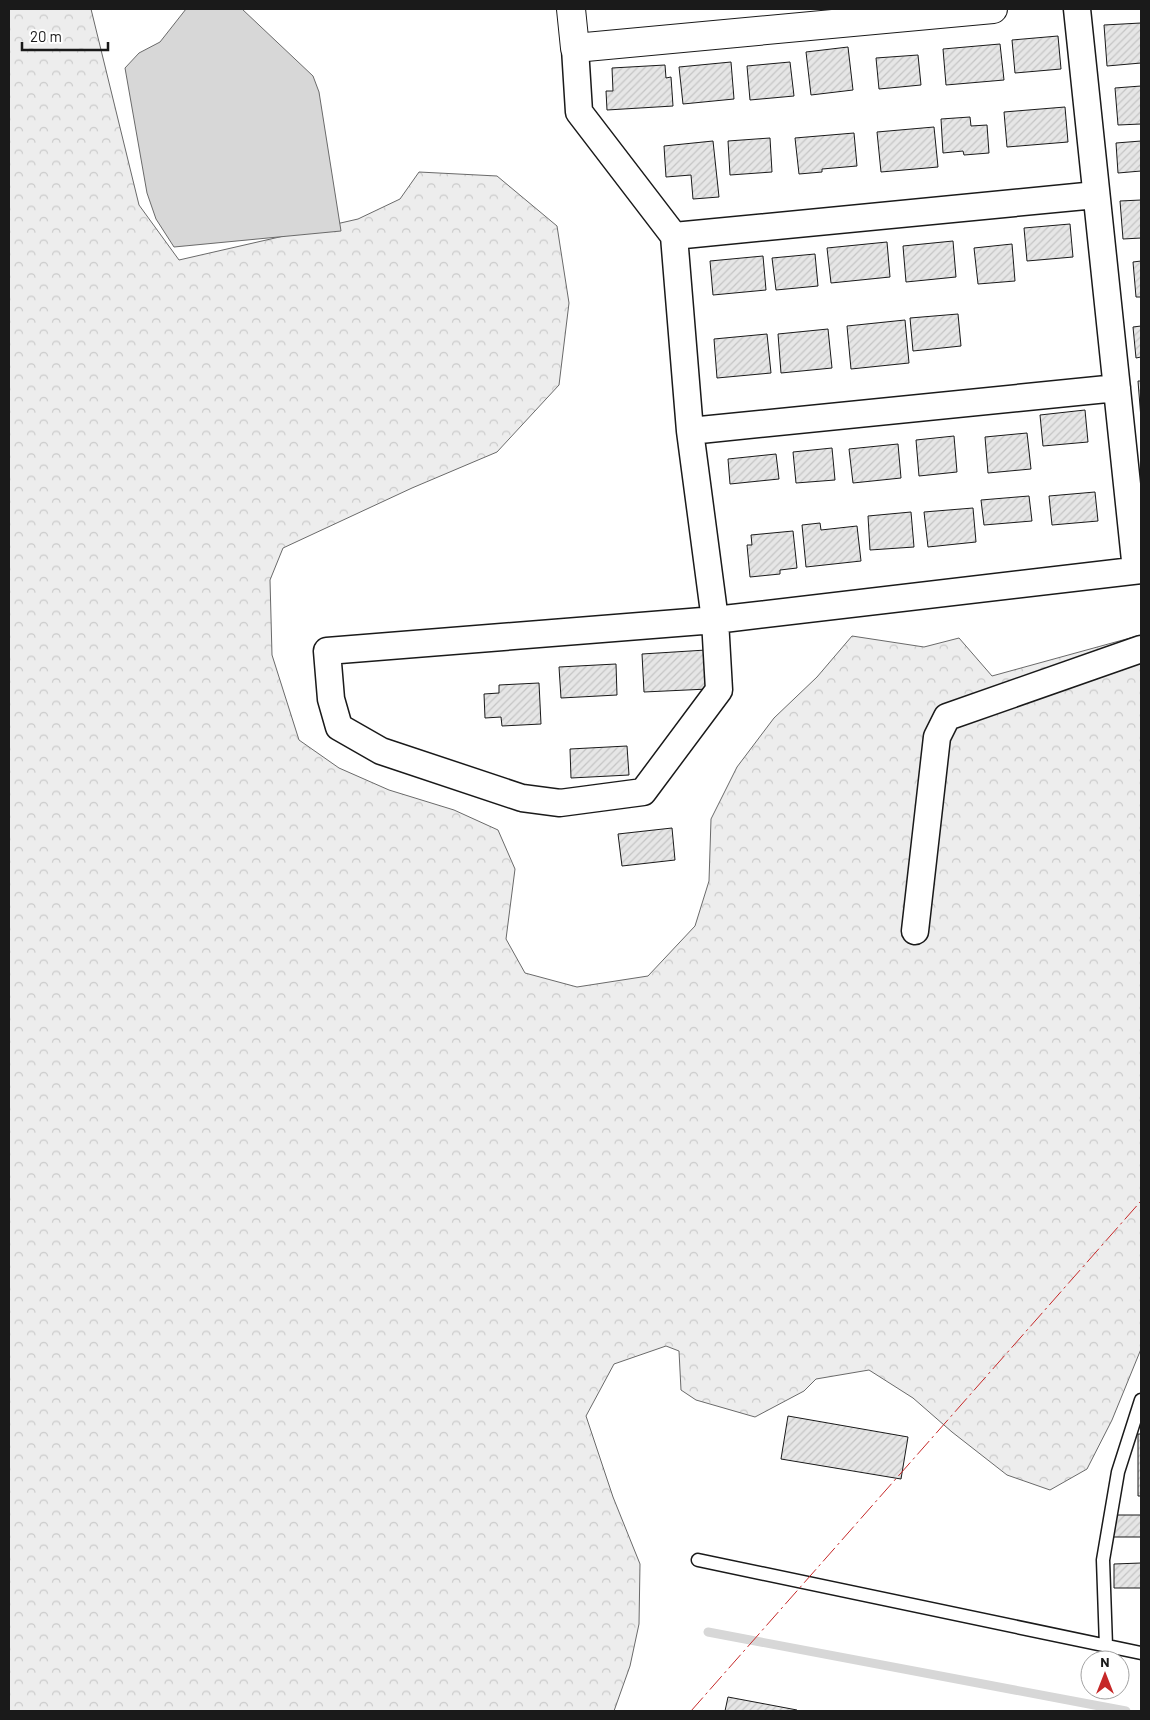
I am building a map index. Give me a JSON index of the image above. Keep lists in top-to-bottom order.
{
  "scale_bar": "20 m",
  "north": "top"
}
